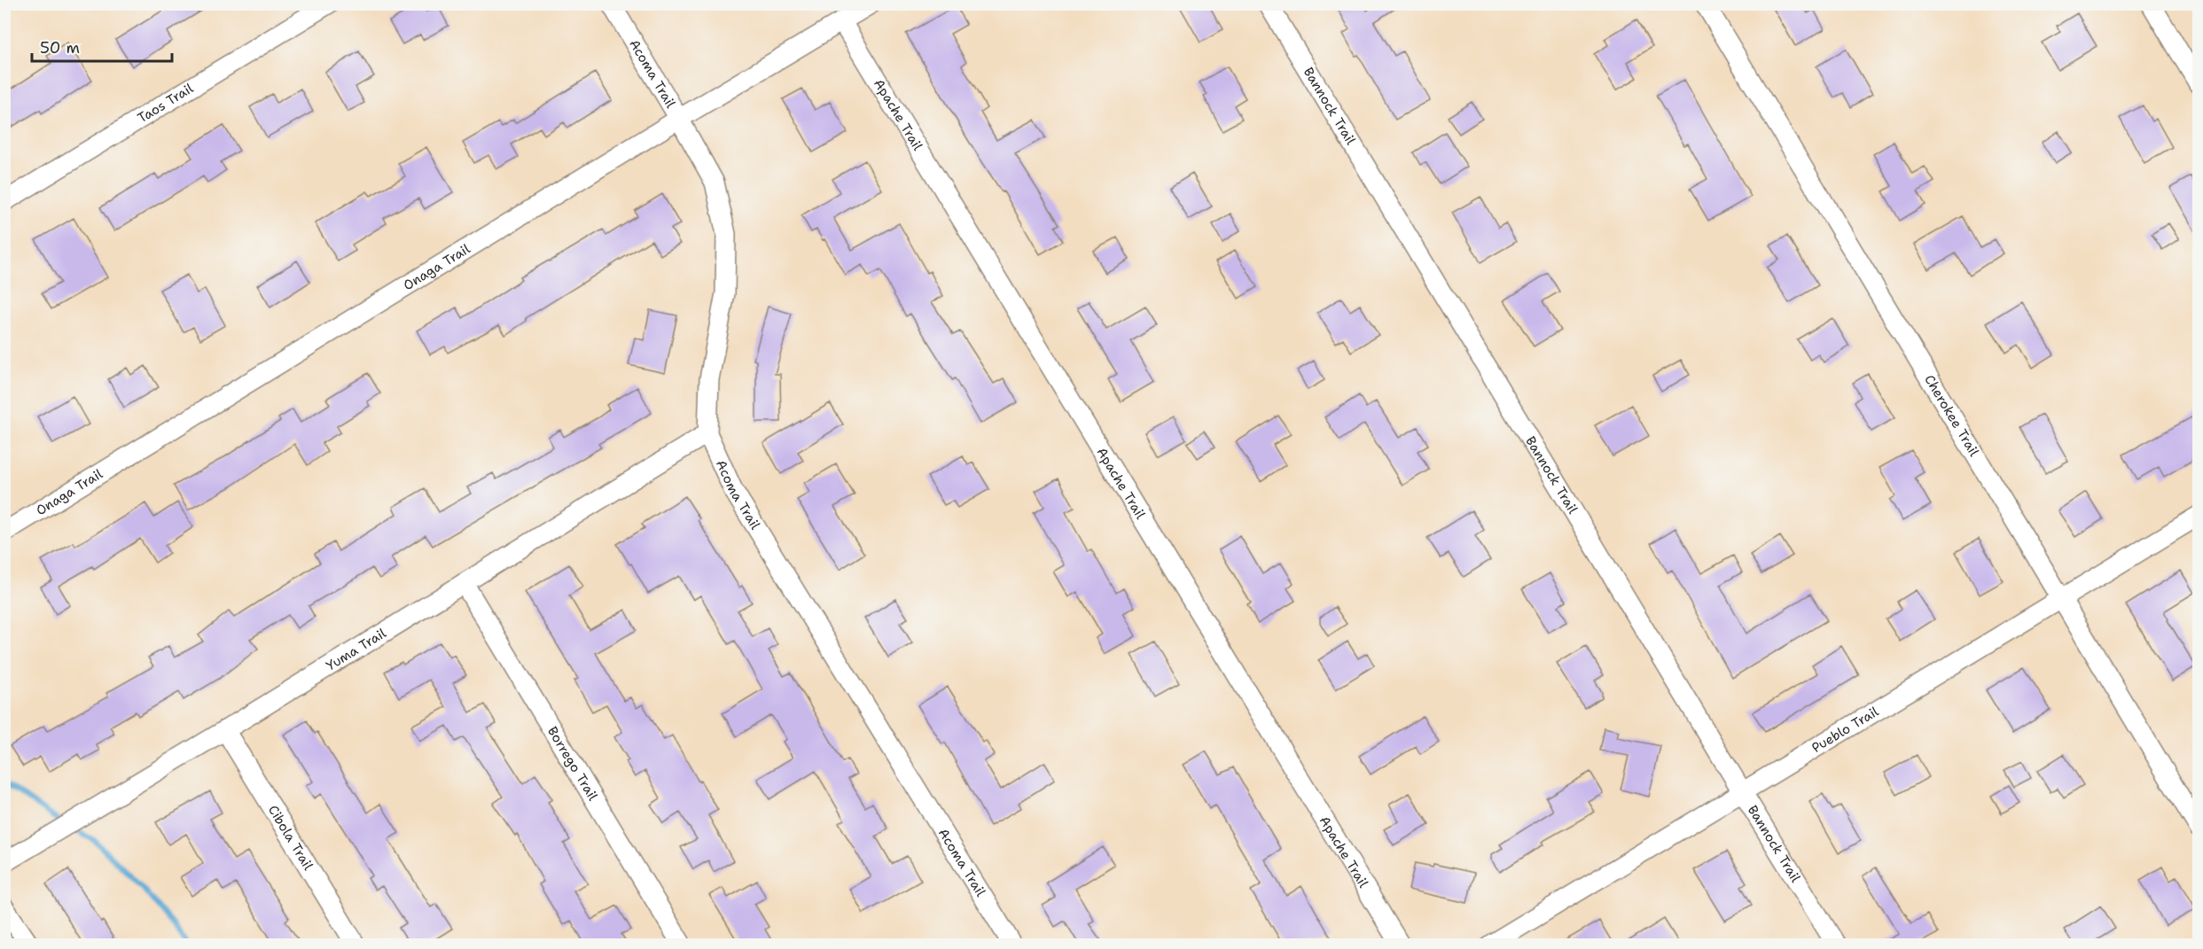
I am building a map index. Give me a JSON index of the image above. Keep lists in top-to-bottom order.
{
  "streets": {
    "street": [
      "Acoma Trail",
      "Taos Trail",
      "Bannock Trail",
      "Apache Trail",
      "Onaga Trail",
      "Cherokee Trail",
      "Yuma Trail",
      "Pueblo Trail",
      "Borrego Trail",
      "Cibola Trail"
    ]
  },
  "crossings": [
    ["Acoma Trail", "Onaga Trail"],
    ["Acoma Trail", "Yuma Trail"],
    ["Bannock Trail", "Pueblo Trail"],
    ["Apache Trail", "Onaga Trail"],
    ["Cherokee Trail", "Pueblo Trail"],
    ["Yuma Trail", "Borrego Trail"],
    ["Yuma Trail", "Cibola Trail"]
  ],
  "scale_bar": "50 m"
}
